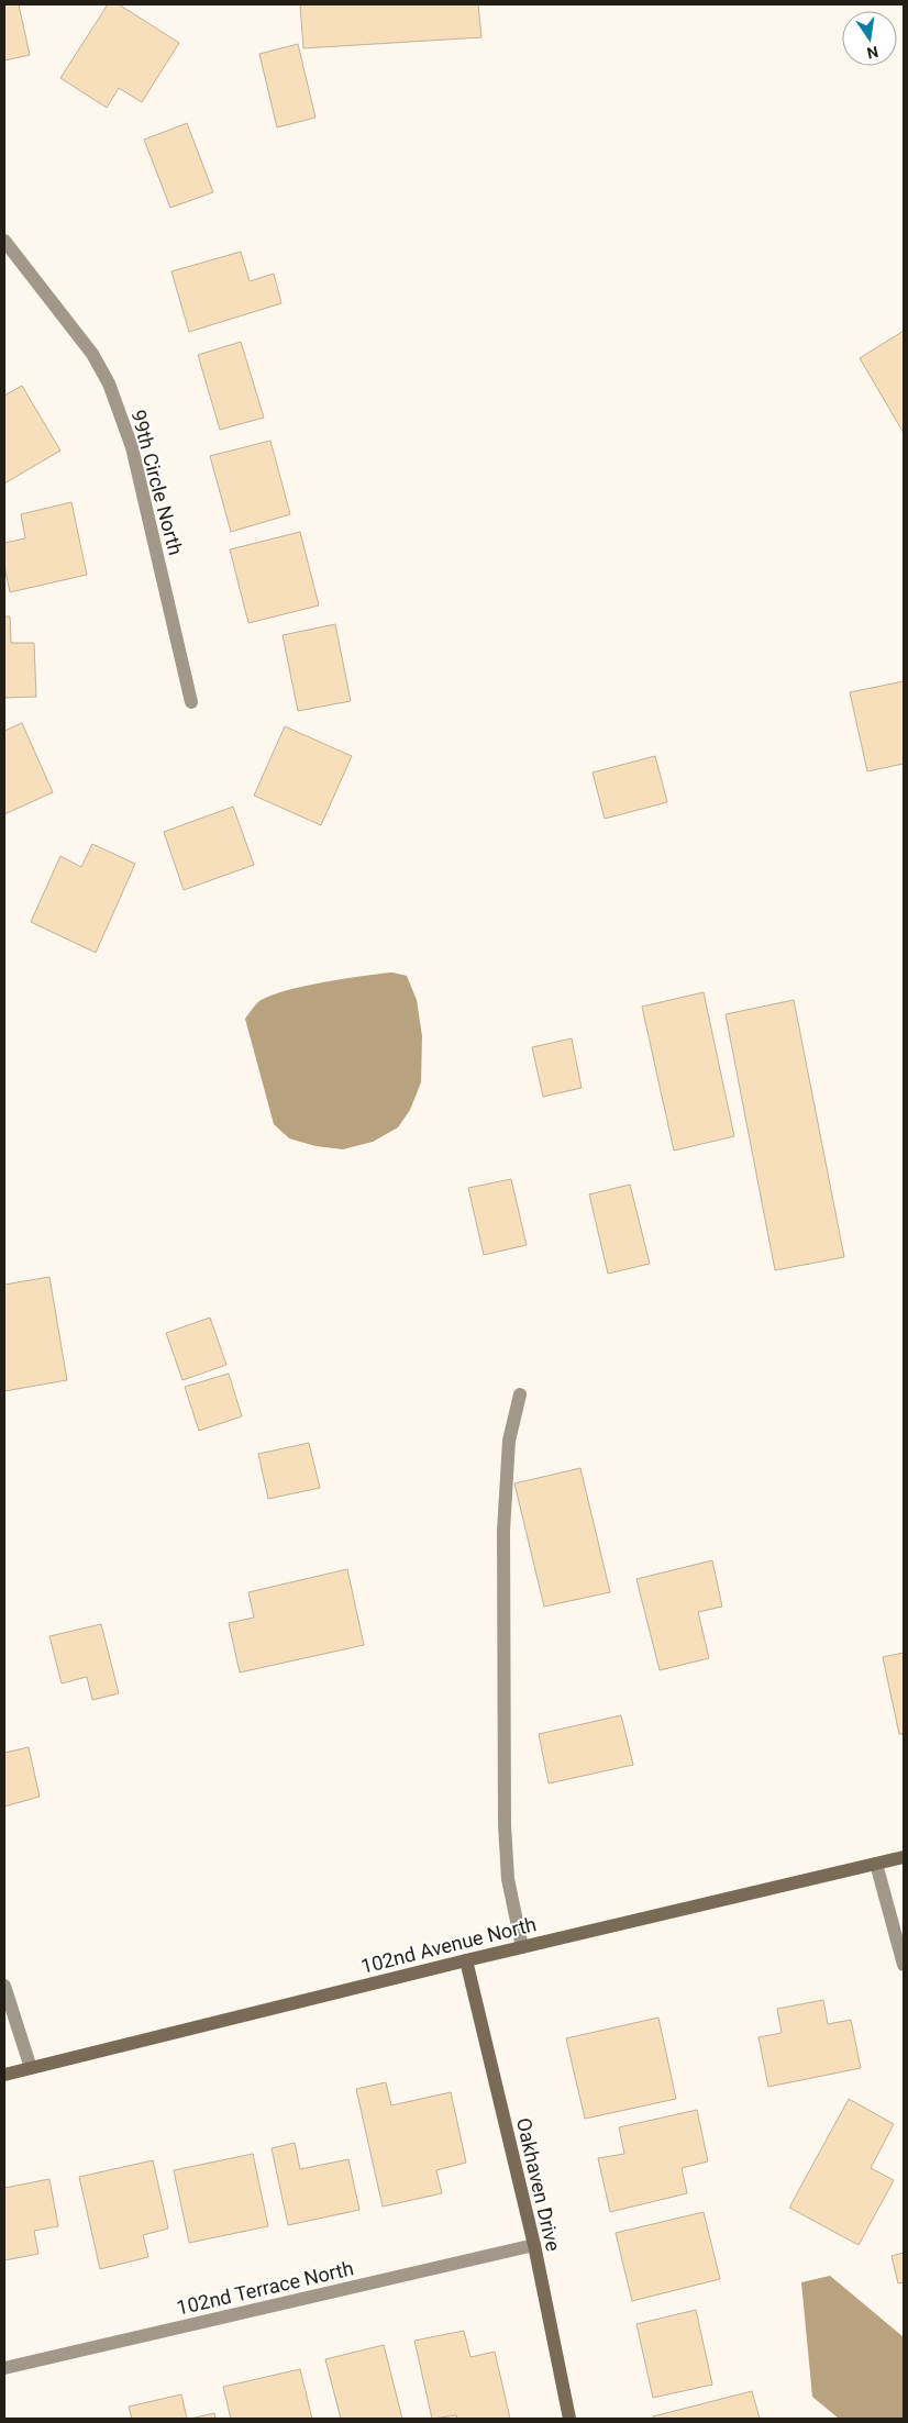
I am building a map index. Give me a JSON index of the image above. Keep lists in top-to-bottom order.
{
  "streets": {
    "street": [
      "99th Circle North",
      "102nd Avenue North",
      "Oakhaven Drive",
      "102nd Terrace North"
    ]
  },
  "crossings": [
    ["102nd Avenue North", "Oakhaven Drive"],
    ["Oakhaven Drive", "102nd Terrace North"]
  ],
  "north": "bottom"
}
